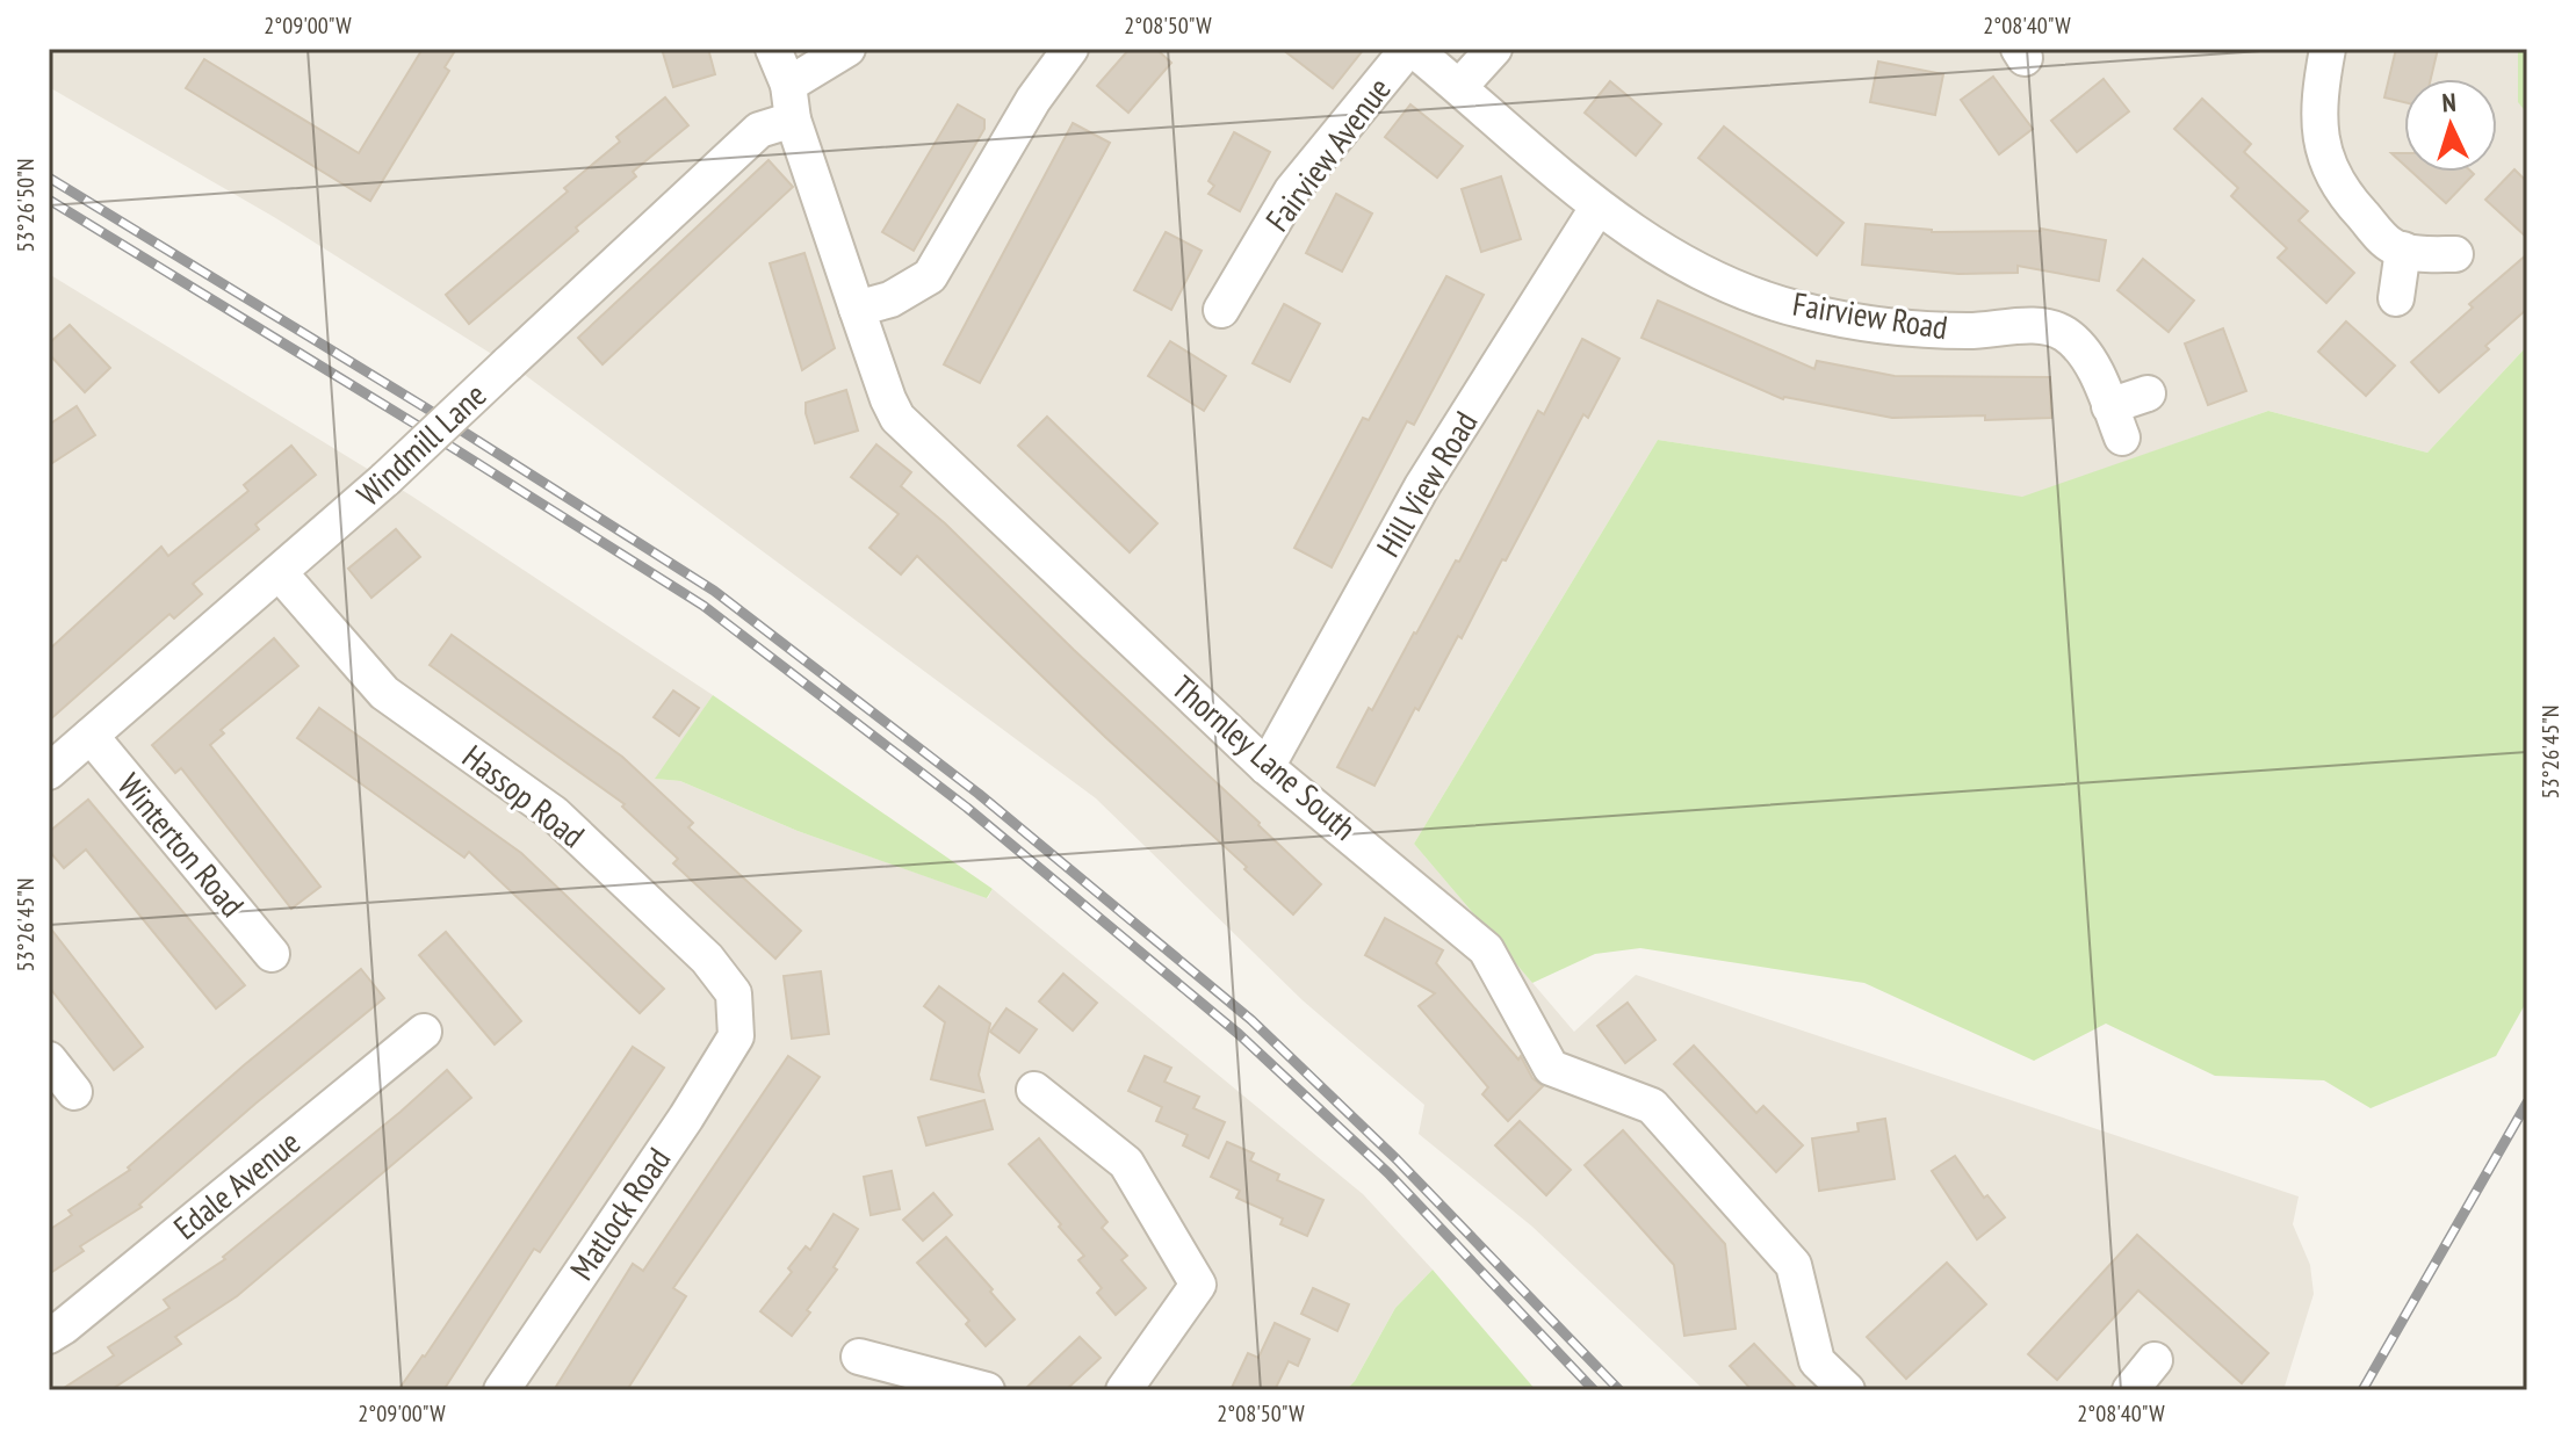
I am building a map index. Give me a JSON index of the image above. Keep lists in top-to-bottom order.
{
  "streets": {
    "street": [
      "Fairview Avenue",
      "Fairview Road",
      "Windmill Lane",
      "Hill View Road",
      "Thornley Lane South",
      "Hassop Road",
      "Winterton Road",
      "Edale Avenue",
      "Matlock Road"
    ]
  },
  "crossings": [
    ["Fairview Avenue", "Fairview Road"],
    ["Fairview Road", "Hill View Road"],
    ["Windmill Lane", "Thornley Lane South"],
    ["Windmill Lane", "Hassop Road"],
    ["Windmill Lane", "Winterton Road"],
    ["Hill View Road", "Thornley Lane South"],
    ["Hassop Road", "Matlock Road"]
  ],
  "north": "top",
  "coordinates": [
    "2°09'00\"W",
    "2°08'50\"W",
    "2°08'40\"W",
    "53°26'50\"N",
    "53°26'45\"N"
  ]
}
